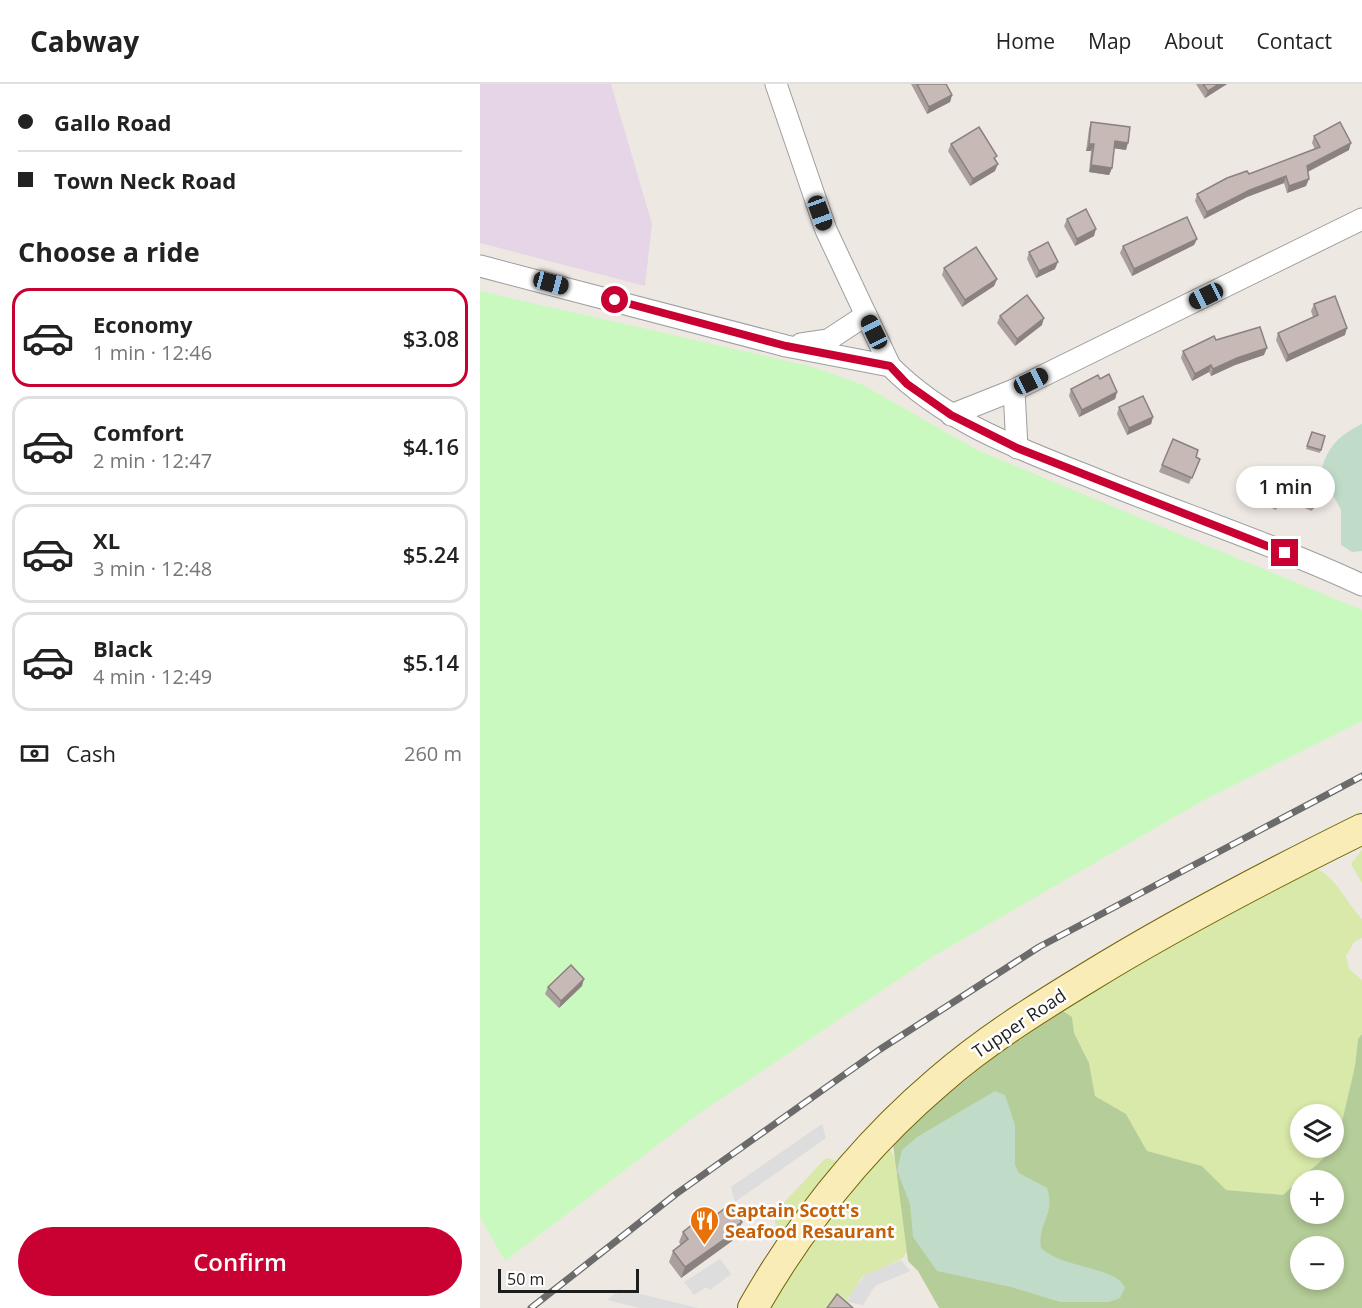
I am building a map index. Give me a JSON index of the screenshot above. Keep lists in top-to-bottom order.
{
  "streets": {
    "main road": ["Tupper Road"]
  },
  "places": {
    "restaurant": ["Captain Scott's Seafood Resaurant"]
  },
  "scale_bar": "50 m",
  "page": {
    "header": "Cabway",
    "nav": [
      "Home",
      "Map",
      "About",
      "Contact"
    ],
    "banner": ["Gallo Road", "Town Neck Road"],
    "heading": "Choose a ride",
    "list": [
      {
        "name": "Economy",
        "note": "1 min · 12:46",
        "value": "$3.08"
      },
      {
        "name": "Comfort",
        "note": "2 min · 12:47",
        "value": "$4.16"
      },
      {
        "name": "XL",
        "note": "3 min · 12:48",
        "value": "$5.24"
      },
      {
        "name": "Black",
        "note": "4 min · 12:49",
        "value": "$5.14"
      }
    ],
    "bubble": "1 min",
    "pay": ["Cash", "260 m"],
    "map_buttons": ["+", "−"],
    "buttons": "Confirm",
    "scale": "50 m"
  }
}
